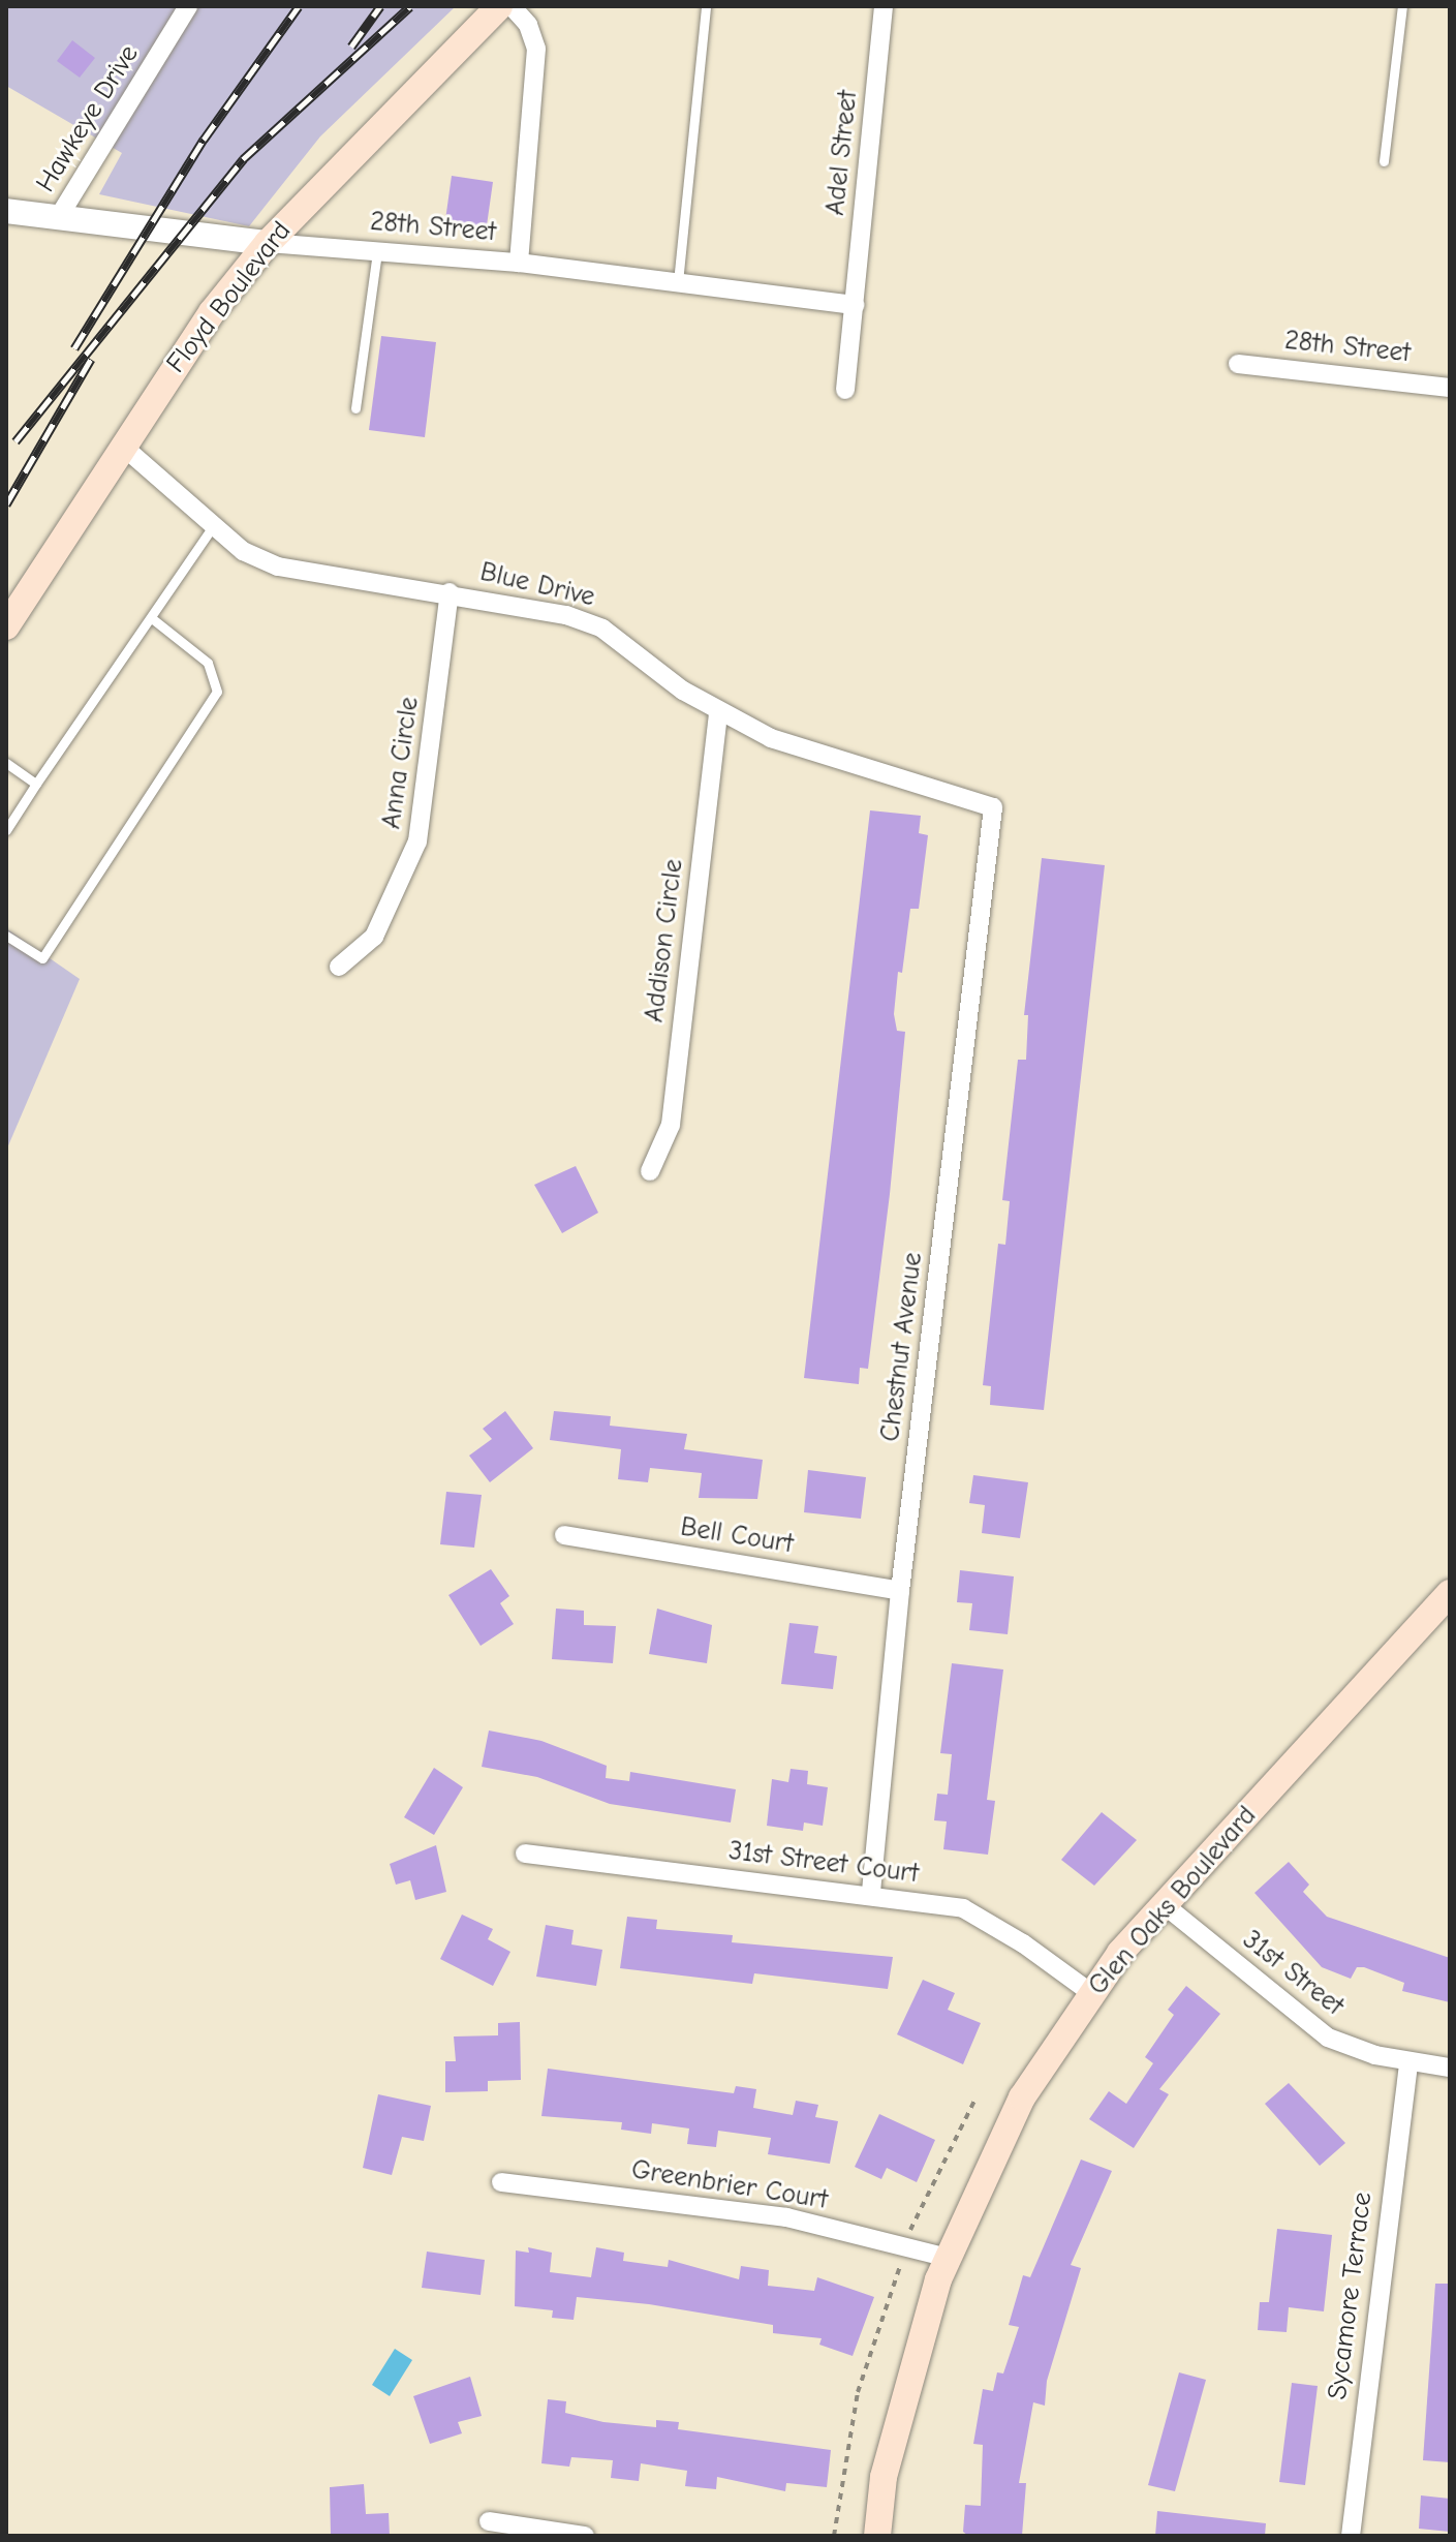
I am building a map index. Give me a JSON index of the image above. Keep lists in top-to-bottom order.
{
  "streets": {
    "main road": ["Floyd Boulevard", "Glen Oaks Boulevard"],
    "street": [
      "Hawkeye Drive",
      "Adel Street",
      "28th Street",
      "Blue Drive",
      "Anna Circle",
      "Addison Circle",
      "Chestnut Avenue",
      "Bell Court",
      "31st Street Court",
      "31st Street",
      "Greenbrier Court",
      "Sycamore Terrace"
    ]
  },
  "crossings": [
    ["Hawkeye Drive", "28th Street"],
    ["Adel Street", "28th Street"],
    ["28th Street", "Floyd Boulevard"],
    ["Floyd Boulevard", "Blue Drive"],
    ["Blue Drive", "Anna Circle"],
    ["Blue Drive", "Addison Circle"],
    ["Blue Drive", "Chestnut Avenue"],
    ["Chestnut Avenue", "Bell Court"],
    ["Chestnut Avenue", "31st Street Court"],
    ["31st Street Court", "Glen Oaks Boulevard"],
    ["Glen Oaks Boulevard", "31st Street"],
    ["Glen Oaks Boulevard", "Greenbrier Court"],
    ["31st Street", "Sycamore Terrace"]
  ]
}
